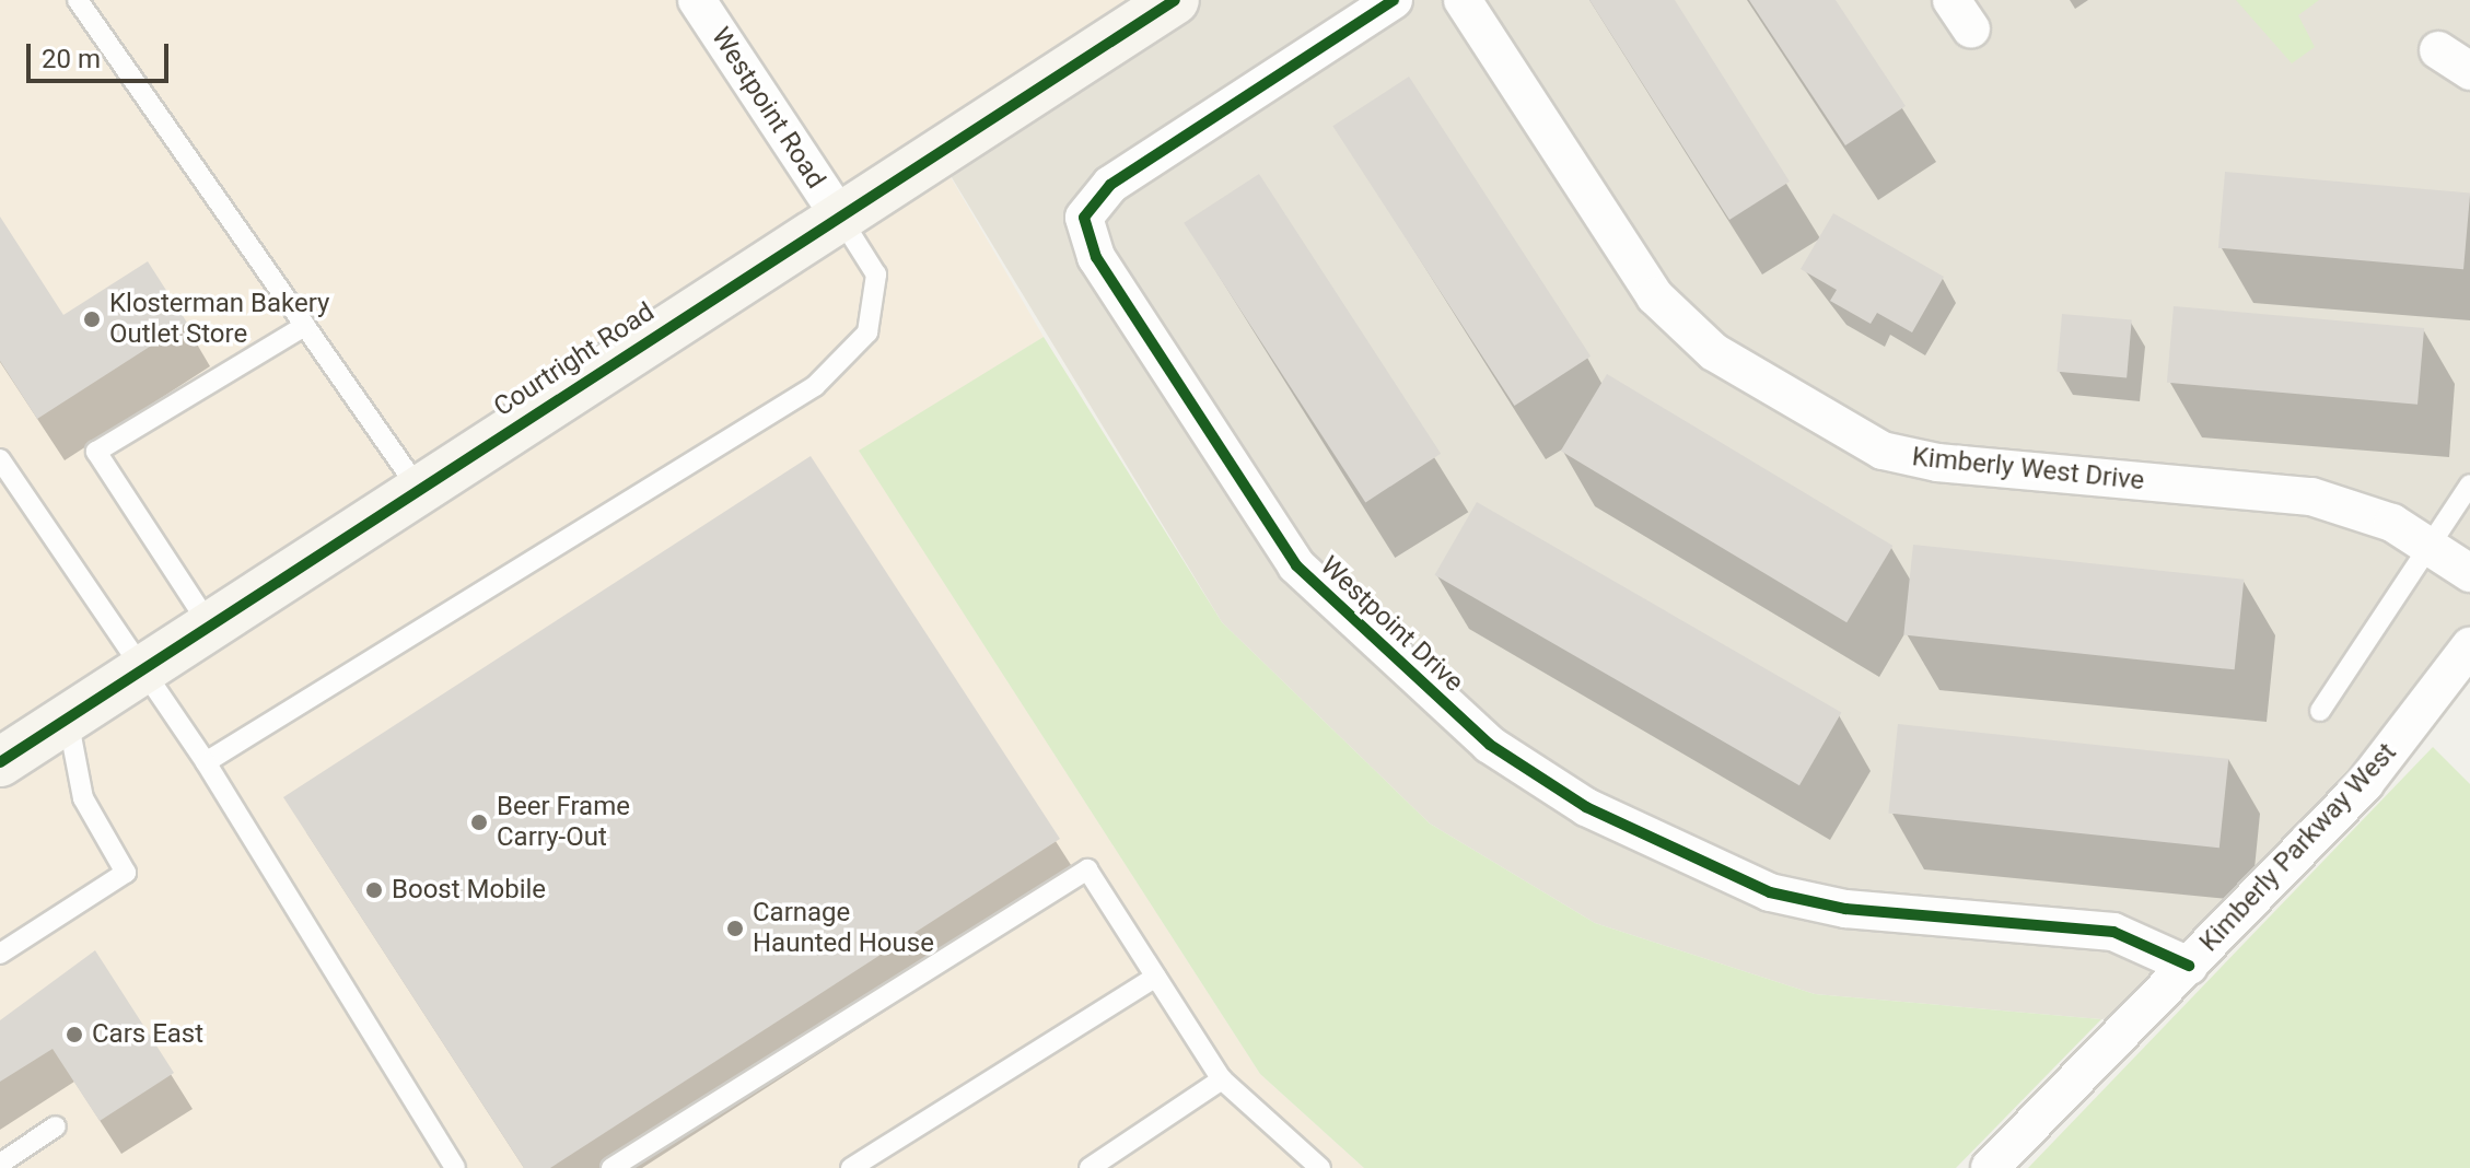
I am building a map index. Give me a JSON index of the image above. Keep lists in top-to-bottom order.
{
  "streets": {
    "street": [
      "Westpoint Road",
      "Courtright Road",
      "Kimberly West Drive",
      "Westpoint Drive",
      "Kimberly Parkway West"
    ]
  },
  "crossings": [
    ["Westpoint Road", "Courtright Road"],
    ["Westpoint Drive", "Kimberly Parkway West"]
  ],
  "places": [
    "Klosterman Bakery Outlet Store",
    "Beer Frame Carry-Out",
    "Boost Mobile",
    "Carnage Haunted House",
    "Cars East"
  ],
  "scale_bar": "20 m"
}
